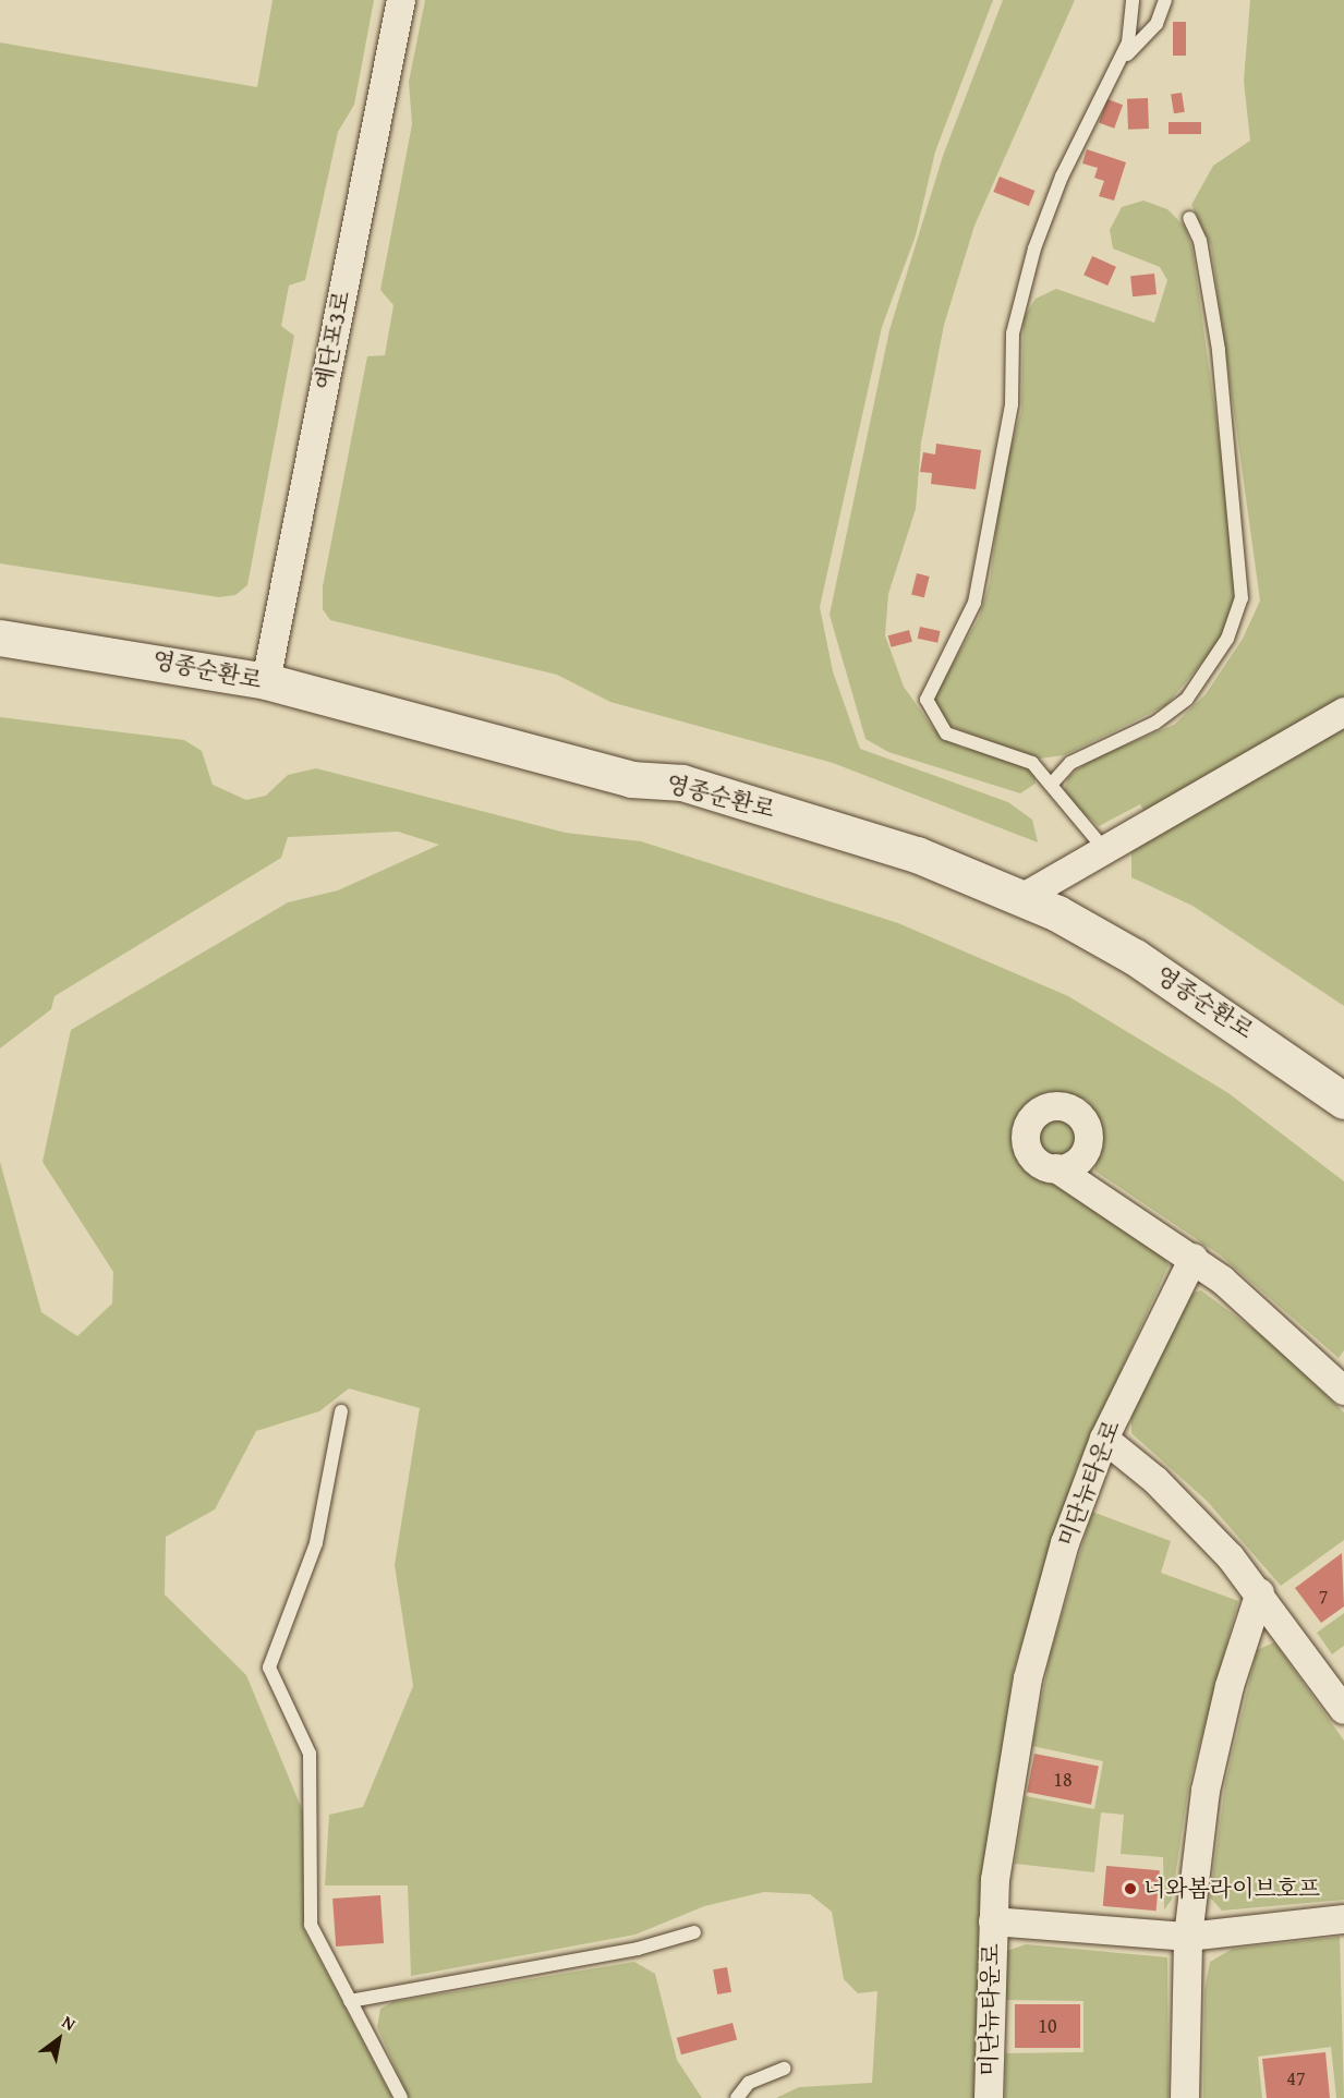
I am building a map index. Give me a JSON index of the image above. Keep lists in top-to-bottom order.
{
  "streets": {
    "main road": ["영종순환로"],
    "street": ["예단포3로", "미단뉴타운로"]
  },
  "crossings": [
    ["예단포3로", "영종순환로"]
  ],
  "places": ["너와봄라이브호프"],
  "house_numbers": [
    "7",
    "18",
    "10",
    "47"
  ],
  "north": "top right"
}
